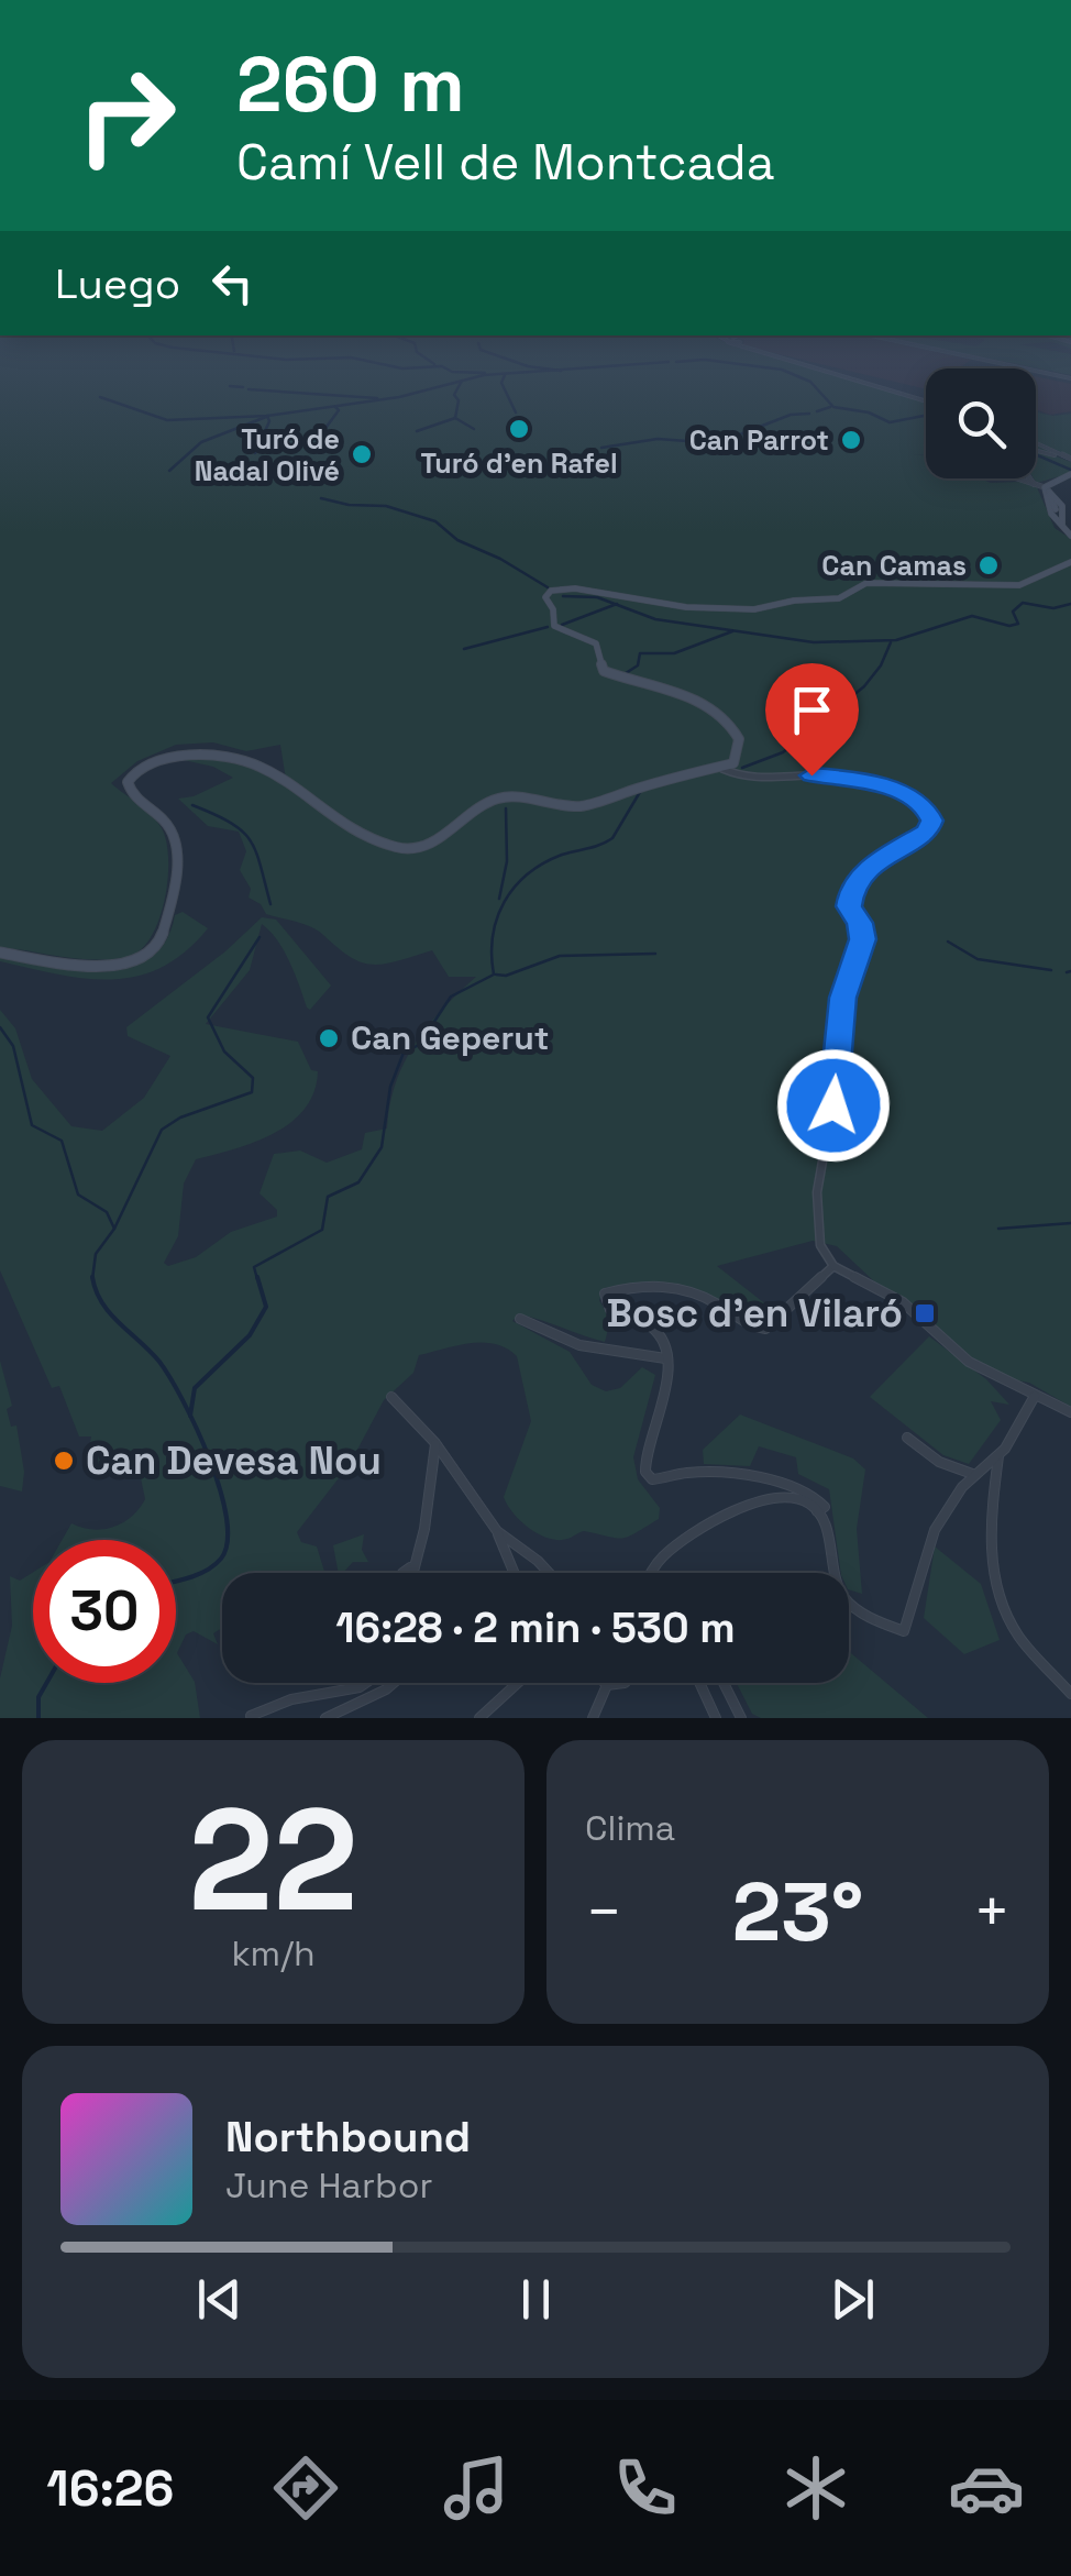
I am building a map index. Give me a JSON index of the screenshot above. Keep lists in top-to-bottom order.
{
  "places": {
    "other": [
      "Turó d'en Rafel",
      "Can Parrot",
      "Turó de Nadal Olivé",
      "Can Camas",
      "Can Geperut",
      "Can Devesa Nou"
    ],
    "transit": ["Bosc d'en Vilaró"]
  },
  "page": {
    "turn": ["260 m", "Camí Vell de Montcada"],
    "then": "Luego",
    "limit": "30",
    "trip": "16:28 · 2 min · 530 m",
    "tile": [
      ["22", "km/h"],
      "Clima"
    ],
    "heat": ["−", "23°", "+"],
    "song": ["Northbound", "June Harbor"],
    "tabs": "16:26"
  }
}
